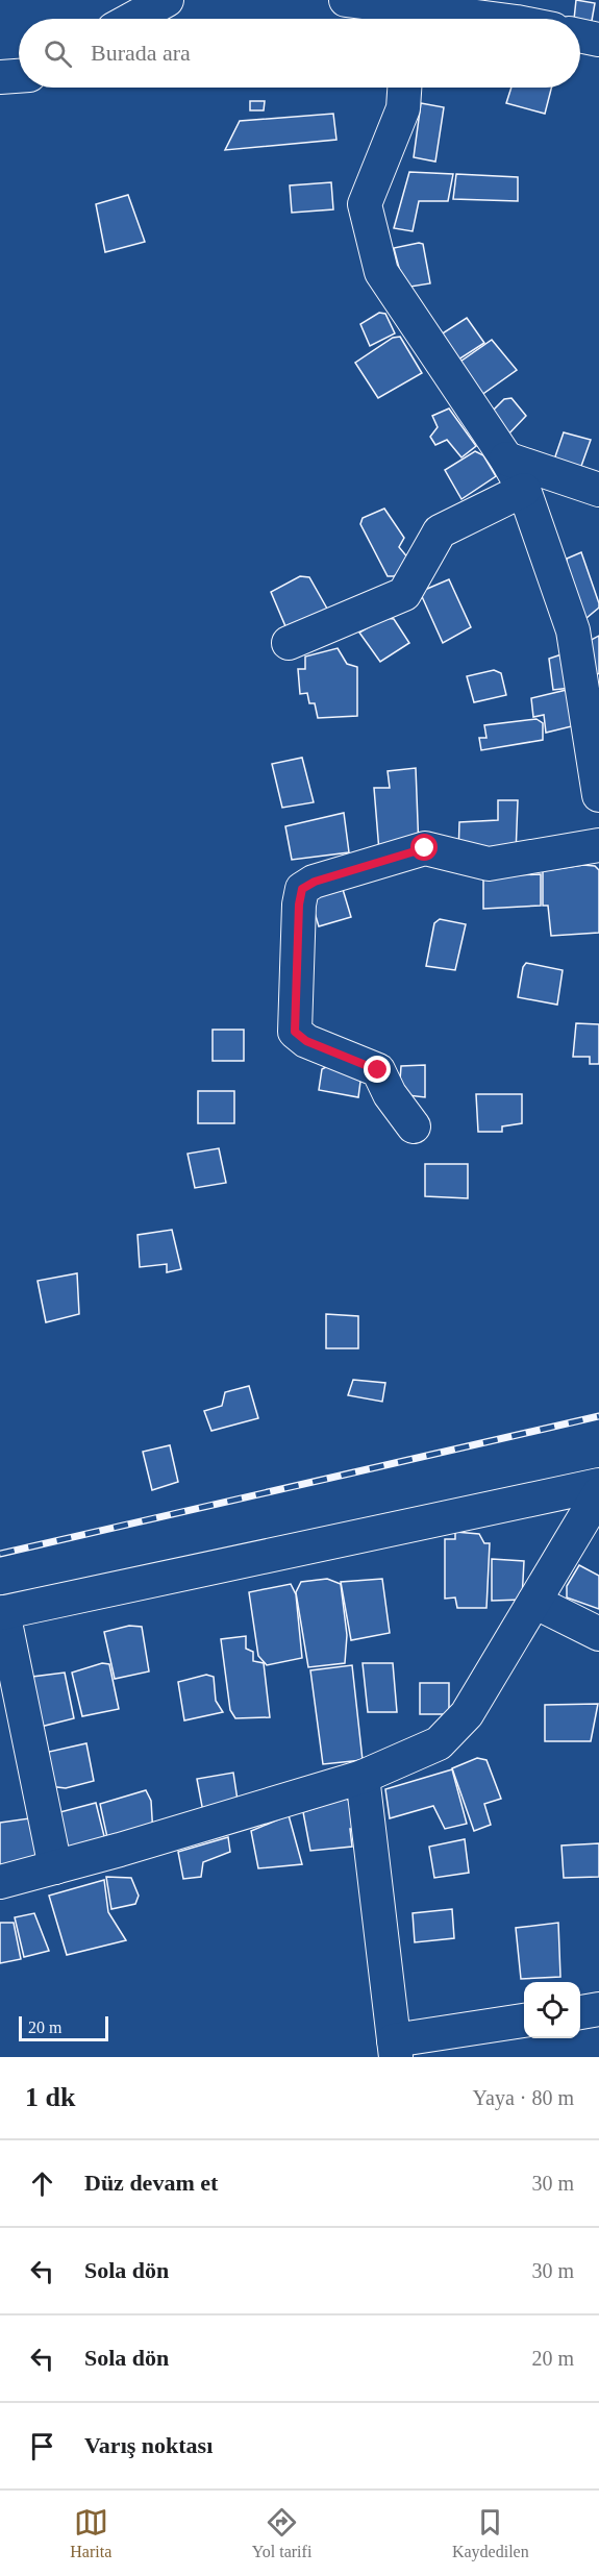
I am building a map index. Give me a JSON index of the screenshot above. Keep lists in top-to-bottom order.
{
  "scale_bar": "20 m",
  "page": {
    "search": "Burada ara",
    "scale": "20 m",
    "heading": ["1 dk", "Yaya · 80 m"],
    "list": [
      ["Düz devam et", "30 m"],
      ["Sola dön", "30 m"],
      ["Sola dön", "20 m"],
      "Varış noktası"
    ],
    "nav": ["Harita", "Yol tarifi", "Kaydedilen"]
  }
}
